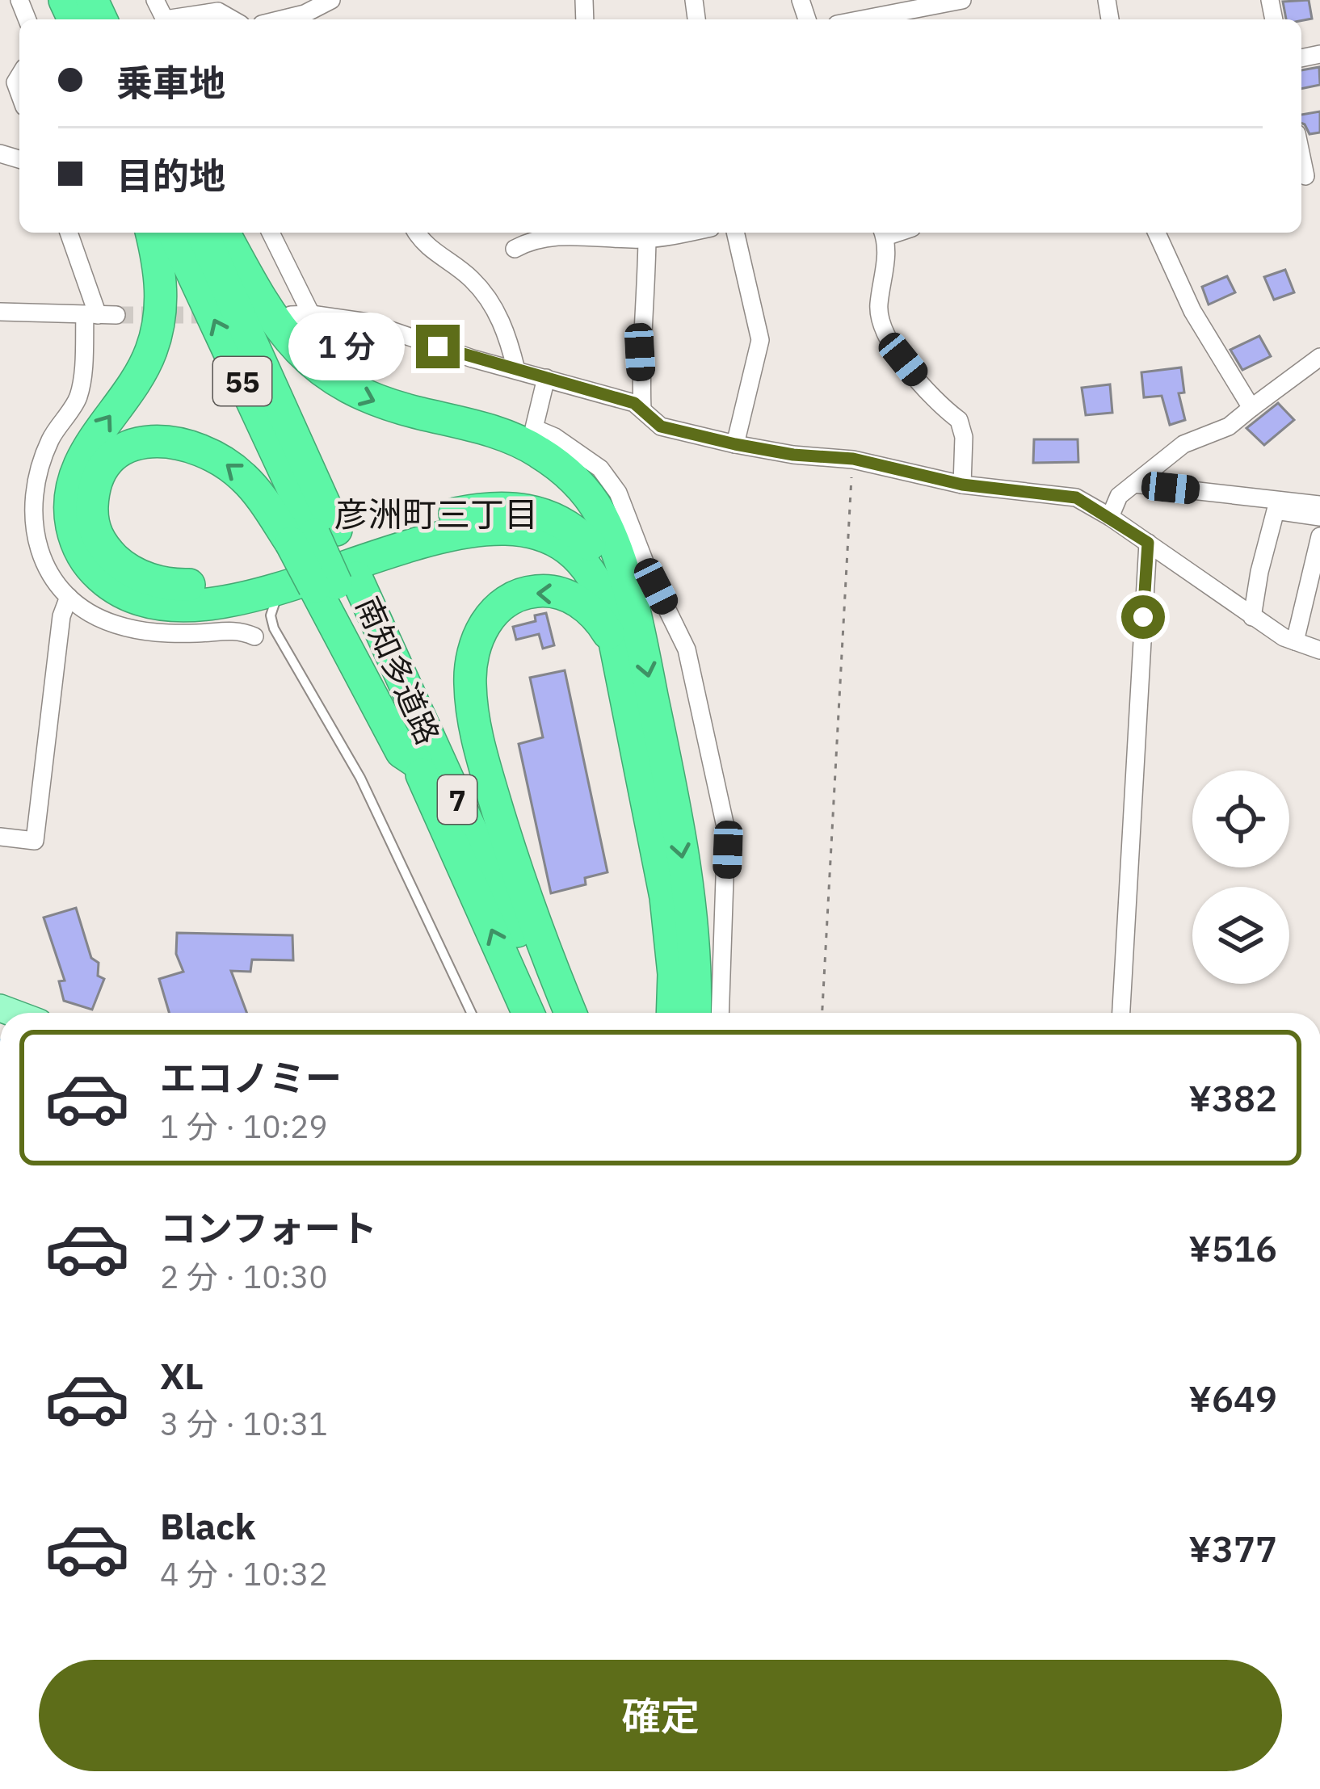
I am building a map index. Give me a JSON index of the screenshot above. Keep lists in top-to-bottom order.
{
  "streets": {
    "highway": ["55", "南知多道路", "7"]
  },
  "crossings": [
    ["55", "南知多道路"]
  ],
  "districts": ["彦洲町三丁目"],
  "page": {
    "banner": ["乗車地", "目的地"],
    "bubble": "1 分",
    "list": [
      {
        "name": "エコノミー",
        "note": "1 分 · 10:29",
        "value": "¥382"
      },
      {
        "name": "コンフォート",
        "note": "2 分 · 10:30",
        "value": "¥516"
      },
      {
        "name": "XL",
        "note": "3 分 · 10:31",
        "value": "¥649"
      },
      {
        "name": "Black",
        "note": "4 分 · 10:32",
        "value": "¥377"
      }
    ],
    "buttons": "確定"
  }
}
